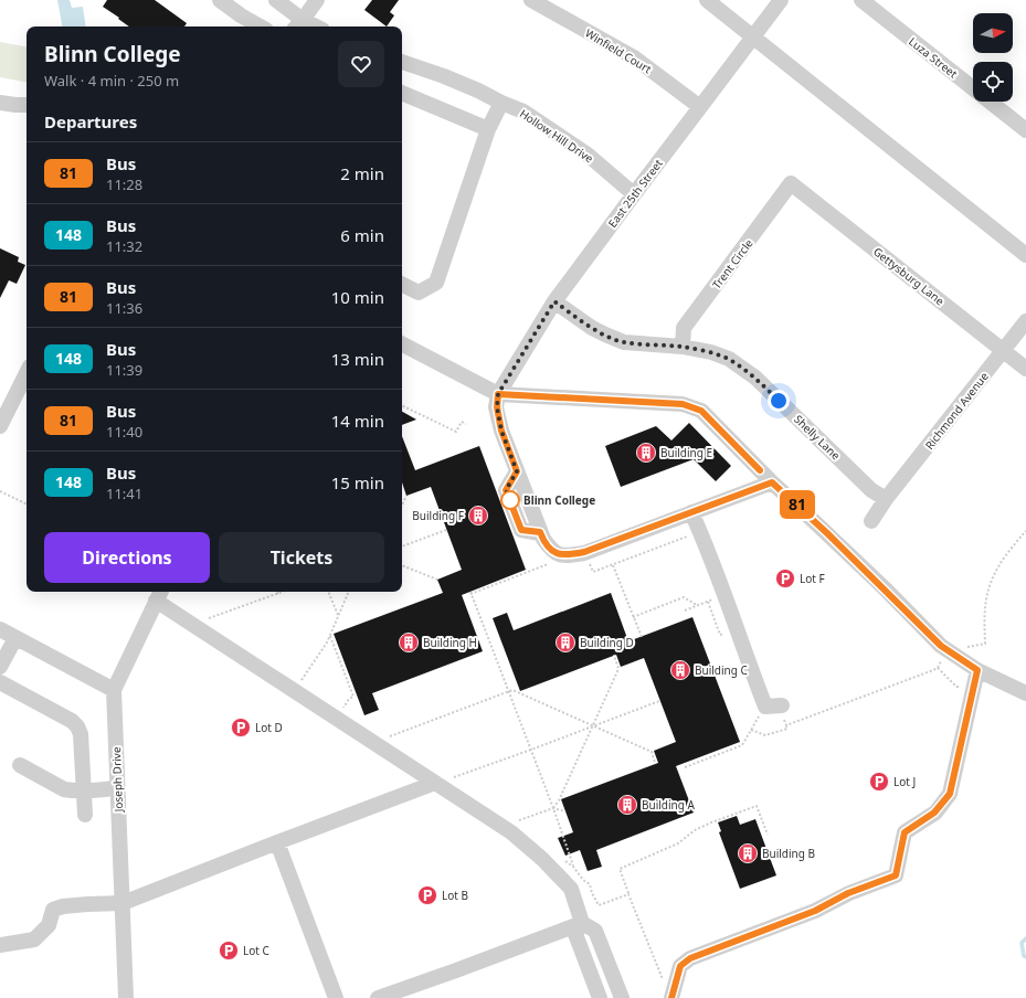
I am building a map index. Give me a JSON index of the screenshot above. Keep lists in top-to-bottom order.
{
  "streets": {
    "street": [
      "Winfield Court",
      "Luza Street",
      "Hollow Hill Drive",
      "East 25th Street",
      "Trent Circle",
      "Gettysburg Lane",
      "Richmond Avenue",
      "Shelly Lane",
      "Joseph Drive"
    ]
  },
  "crossings": [
    ["Winfield Court", "East 25th Street"],
    ["Hollow Hill Drive", "East 25th Street"],
    ["East 25th Street", "Shelly Lane"],
    ["Trent Circle", "Gettysburg Lane"],
    ["Trent Circle", "Shelly Lane"],
    ["Gettysburg Lane", "Richmond Avenue"],
    ["Richmond Avenue", "Shelly Lane"]
  ],
  "places": {
    "building": [
      "Building E",
      "Building F",
      "Building H",
      "Building D",
      "Building C",
      "Building A",
      "Building B"
    ],
    "other": ["Blinn College"],
    "parking": [
      "Lot F",
      "Lot D",
      "Lot J",
      "Lot B",
      "Lot C"
    ]
  },
  "lines": ["bus line 81"],
  "north": "right",
  "page": {
    "on_map": "81",
    "heading": [
      ["Blinn College", "Walk · 4 min · 250 m"],
      "Departures"
    ],
    "list": [
      {
        "mark": "81",
        "name": "Bus",
        "note": "11:28",
        "value": "2 min"
      },
      {
        "mark": "148",
        "name": "Bus",
        "note": "11:32",
        "value": "6 min"
      },
      {
        "mark": "81",
        "name": "Bus",
        "note": "11:36",
        "value": "10 min"
      },
      {
        "mark": "148",
        "name": "Bus",
        "note": "11:39",
        "value": "13 min"
      },
      {
        "mark": "81",
        "name": "Bus",
        "note": "11:40",
        "value": "14 min"
      },
      {
        "mark": "148",
        "name": "Bus",
        "note": "11:41",
        "value": "15 min"
      }
    ],
    "buttons": ["Directions", "Tickets"]
  }
}
